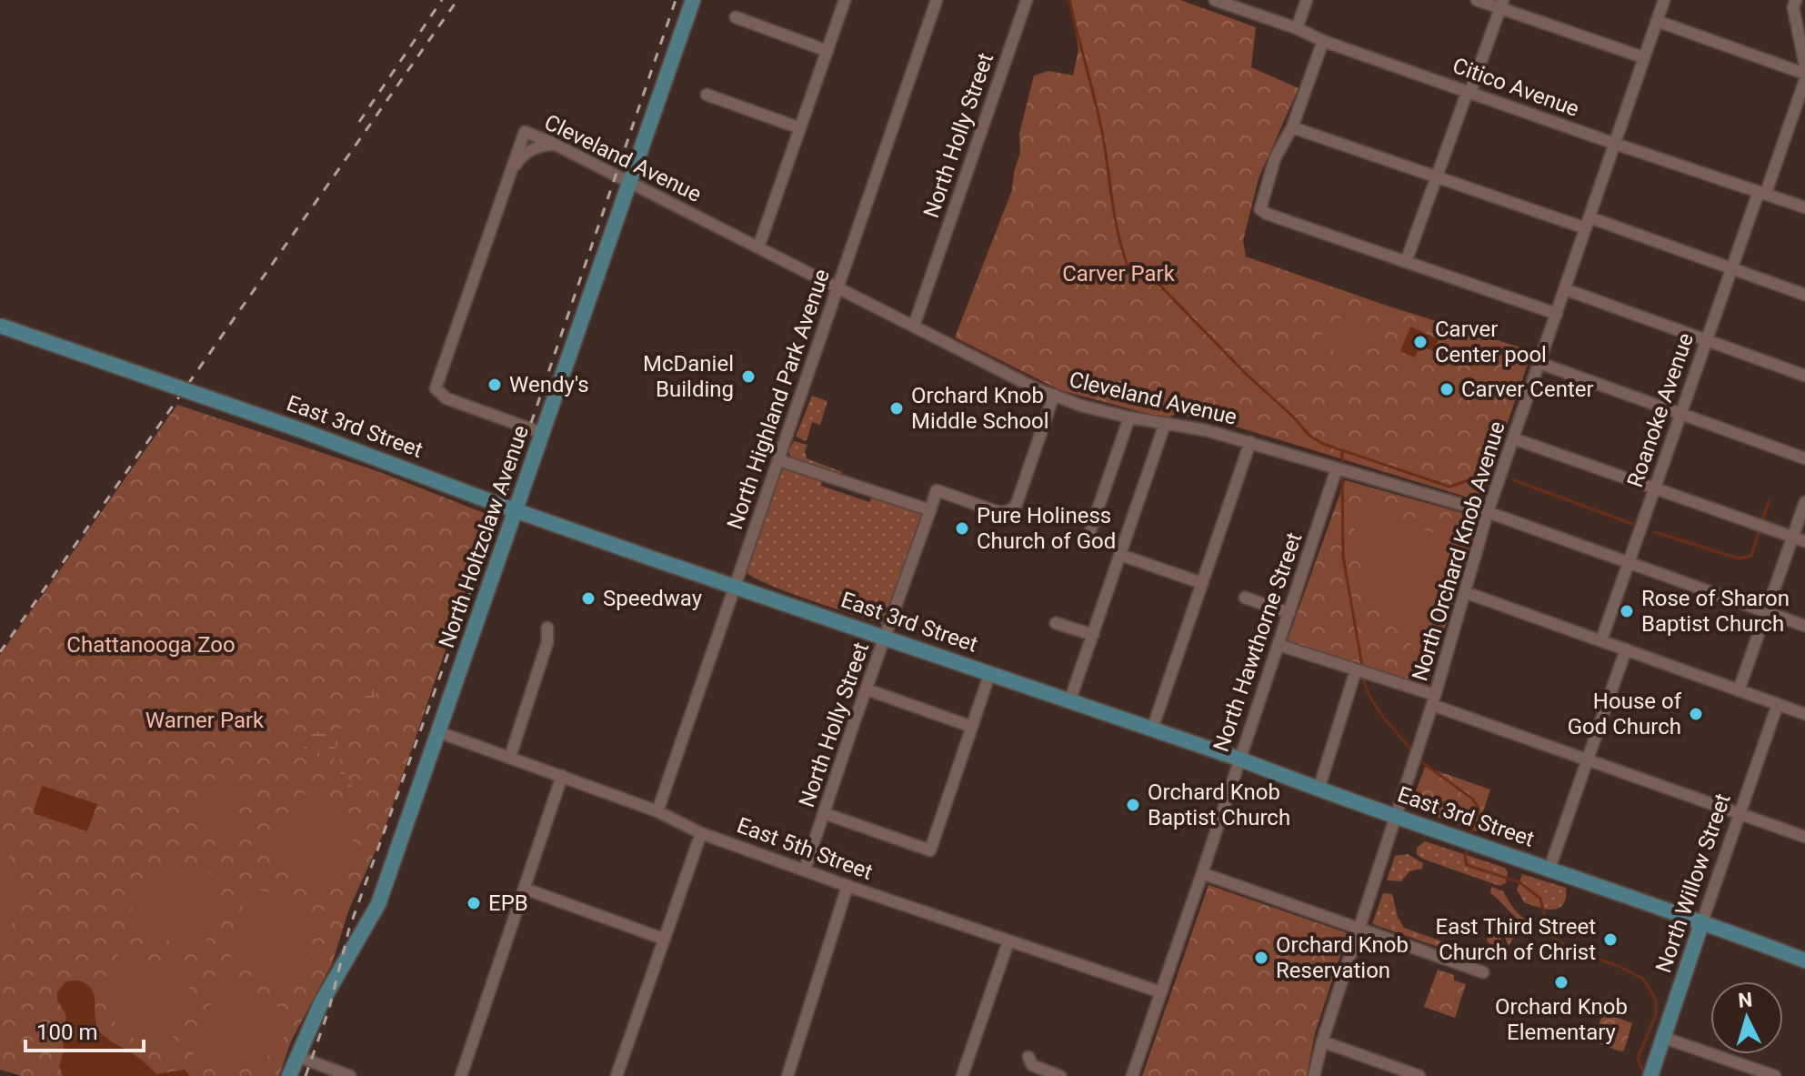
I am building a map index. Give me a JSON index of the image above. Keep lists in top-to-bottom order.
{
  "streets": {
    "main road": ["East 3rd Street", "North Holtzclaw Avenue", "North Willow Street"],
    "street": [
      "Citico Avenue",
      "North Holly Street",
      "Cleveland Avenue",
      "North Highland Park Avenue",
      "Roanoke Avenue",
      "North Orchard Knob Avenue",
      "North Hawthorne Street",
      "East 5th Street"
    ]
  },
  "crossings": [
    ["Citico Avenue", "Roanoke Avenue"],
    ["Citico Avenue", "North Orchard Knob Avenue"],
    ["North Holly Street", "Cleveland Avenue"],
    ["North Holly Street", "East 3rd Street"],
    ["North Holly Street", "East 5th Street"],
    ["Cleveland Avenue", "North Highland Park Avenue"],
    ["Cleveland Avenue", "Roanoke Avenue"],
    ["Cleveland Avenue", "North Holtzclaw Avenue"],
    ["Cleveland Avenue", "North Orchard Knob Avenue"],
    ["Cleveland Avenue", "North Hawthorne Street"],
    ["North Highland Park Avenue", "East 3rd Street"],
    ["North Highland Park Avenue", "East 5th Street"],
    ["East 3rd Street", "North Holtzclaw Avenue"],
    ["East 3rd Street", "North Orchard Knob Avenue"],
    ["East 3rd Street", "North Hawthorne Street"],
    ["East 3rd Street", "North Willow Street"],
    ["North Holtzclaw Avenue", "East 5th Street"],
    ["North Hawthorne Street", "East 5th Street"]
  ],
  "parks": ["Carver Park", "Chattanooga Zoo", "Warner Park"],
  "places": [
    "Carver Center pool",
    "McDaniel Building",
    "Wendy's",
    "Carver Center",
    "Orchard Knob Middle School",
    "Pure Holiness Church of God",
    "Speedway",
    "Rose of Sharon Baptist Church",
    "House of God Church",
    "Orchard Knob Baptist Church",
    "EPB",
    "East Third Street Church of Christ",
    "Orchard Knob Reservation",
    "Orchard Knob Elementary"
  ],
  "scale_bar": "100 m",
  "north": "top"
}
